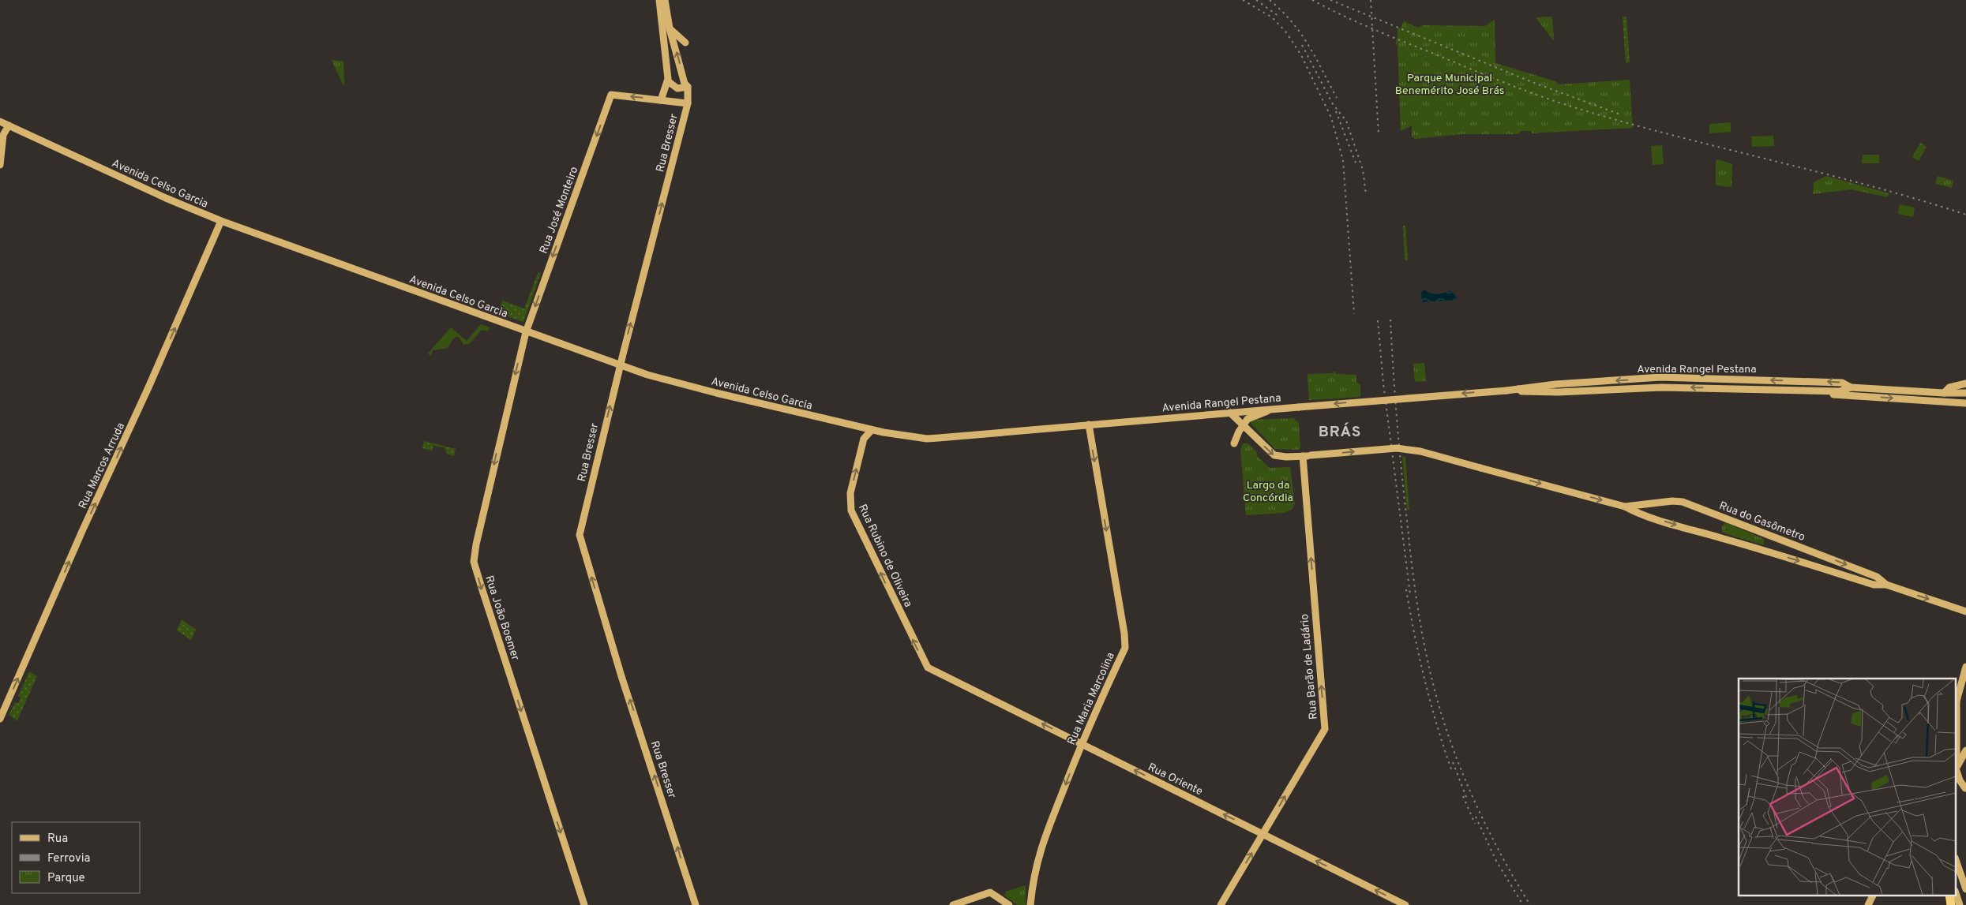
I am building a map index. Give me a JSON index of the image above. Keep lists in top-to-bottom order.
{
  "streets": {
    "main road": [
      "Rua Bresser",
      "Avenida Celso Garcia",
      "Rua José Monteiro",
      "Avenida Rangel Pestana",
      "Rua Marcos Arruda",
      "Rua do Gasômetro",
      "Rua Rubino de Oliveira",
      "Rua João Boemer",
      "Rua Barão de Ladário",
      "Rua Maria Marcolina",
      "Rua Oriente"
    ]
  },
  "crossings": [
    ["Rua Bresser", "Avenida Celso Garcia"],
    ["Rua Bresser", "Rua José Monteiro"],
    ["Avenida Celso Garcia", "Rua José Monteiro"],
    ["Avenida Celso Garcia", "Avenida Rangel Pestana"],
    ["Avenida Celso Garcia", "Rua Marcos Arruda"],
    ["Avenida Celso Garcia", "Rua Rubino de Oliveira"],
    ["Avenida Celso Garcia", "Rua João Boemer"],
    ["Rua José Monteiro", "Rua João Boemer"],
    ["Avenida Rangel Pestana", "Rua Maria Marcolina"],
    ["Rua do Gasômetro", "Rua Barão de Ladário"],
    ["Rua Rubino de Oliveira", "Rua Oriente"],
    ["Rua Barão de Ladário", "Rua Oriente"],
    ["Rua Maria Marcolina", "Rua Oriente"]
  ],
  "one_way": [
    "Rua Bresser",
    "Rua José Monteiro",
    "Rua Marcos Arruda",
    "Rua do Gasômetro",
    "Rua Rubino de Oliveira",
    "Rua João Boemer",
    "Rua Barão de Ladário",
    "Rua Maria Marcolina",
    "Rua Oriente"
  ],
  "districts": ["BRÁS"],
  "parks": ["Parque Municipal Benemérito José Brás", "Largo da Concórdia"],
  "legend": ["Rua", "Ferrovia", "Parque"]
}
